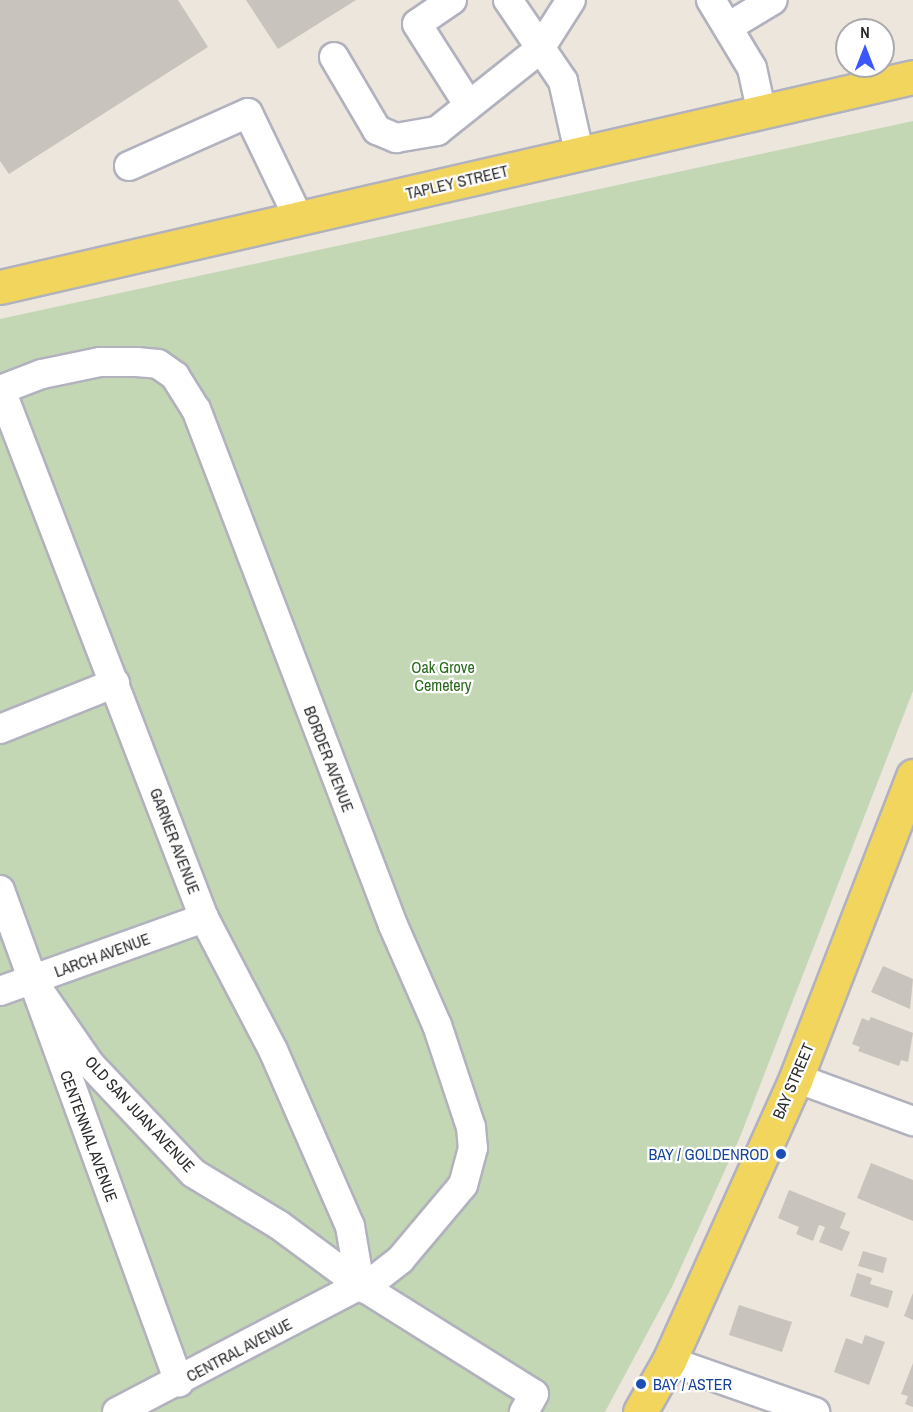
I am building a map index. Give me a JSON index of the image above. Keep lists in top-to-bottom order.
{
  "streets": {
    "main road": ["TAPLEY STREET", "BAY STREET"],
    "street": [
      "BORDER AVENUE",
      "GARNER AVENUE",
      "LARCH AVENUE",
      "OLD SAN JUAN AVENUE",
      "CENTENNIAL AVENUE",
      "CENTRAL AVENUE"
    ]
  },
  "crossings": [
    ["BORDER AVENUE", "GARNER AVENUE"],
    ["BORDER AVENUE", "OLD SAN JUAN AVENUE"],
    ["BORDER AVENUE", "CENTRAL AVENUE"],
    ["GARNER AVENUE", "LARCH AVENUE"],
    ["GARNER AVENUE", "OLD SAN JUAN AVENUE"],
    ["GARNER AVENUE", "CENTRAL AVENUE"],
    ["LARCH AVENUE", "OLD SAN JUAN AVENUE"],
    ["LARCH AVENUE", "CENTENNIAL AVENUE"],
    ["OLD SAN JUAN AVENUE", "CENTENNIAL AVENUE"],
    ["OLD SAN JUAN AVENUE", "CENTRAL AVENUE"],
    ["CENTENNIAL AVENUE", "CENTRAL AVENUE"]
  ],
  "parks": ["Oak Grove Cemetery"],
  "places": ["BAY / GOLDENROD", "BAY / ASTER"],
  "north": "top"
}
